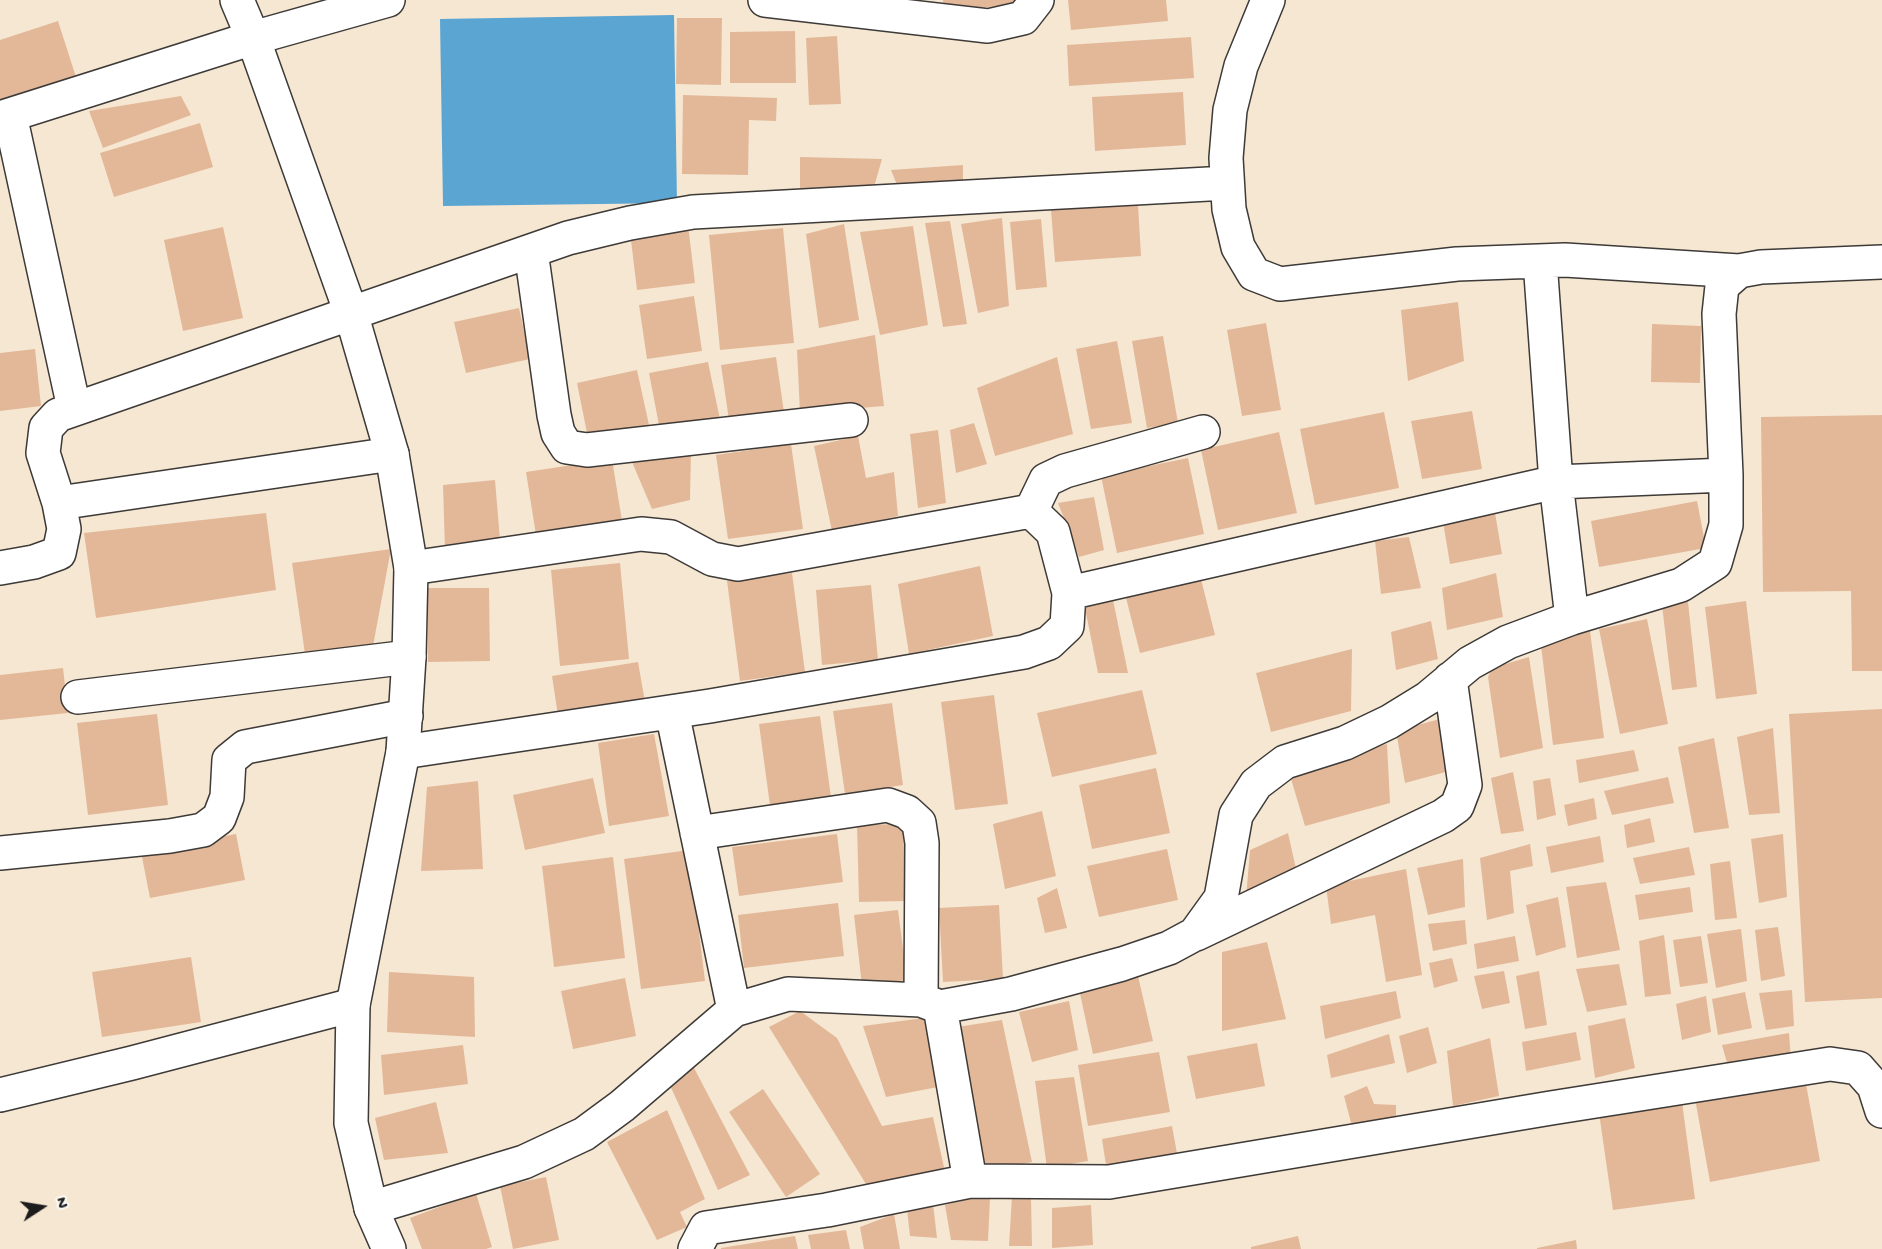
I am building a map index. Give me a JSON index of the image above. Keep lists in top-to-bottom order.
{
  "north": "right"
}
